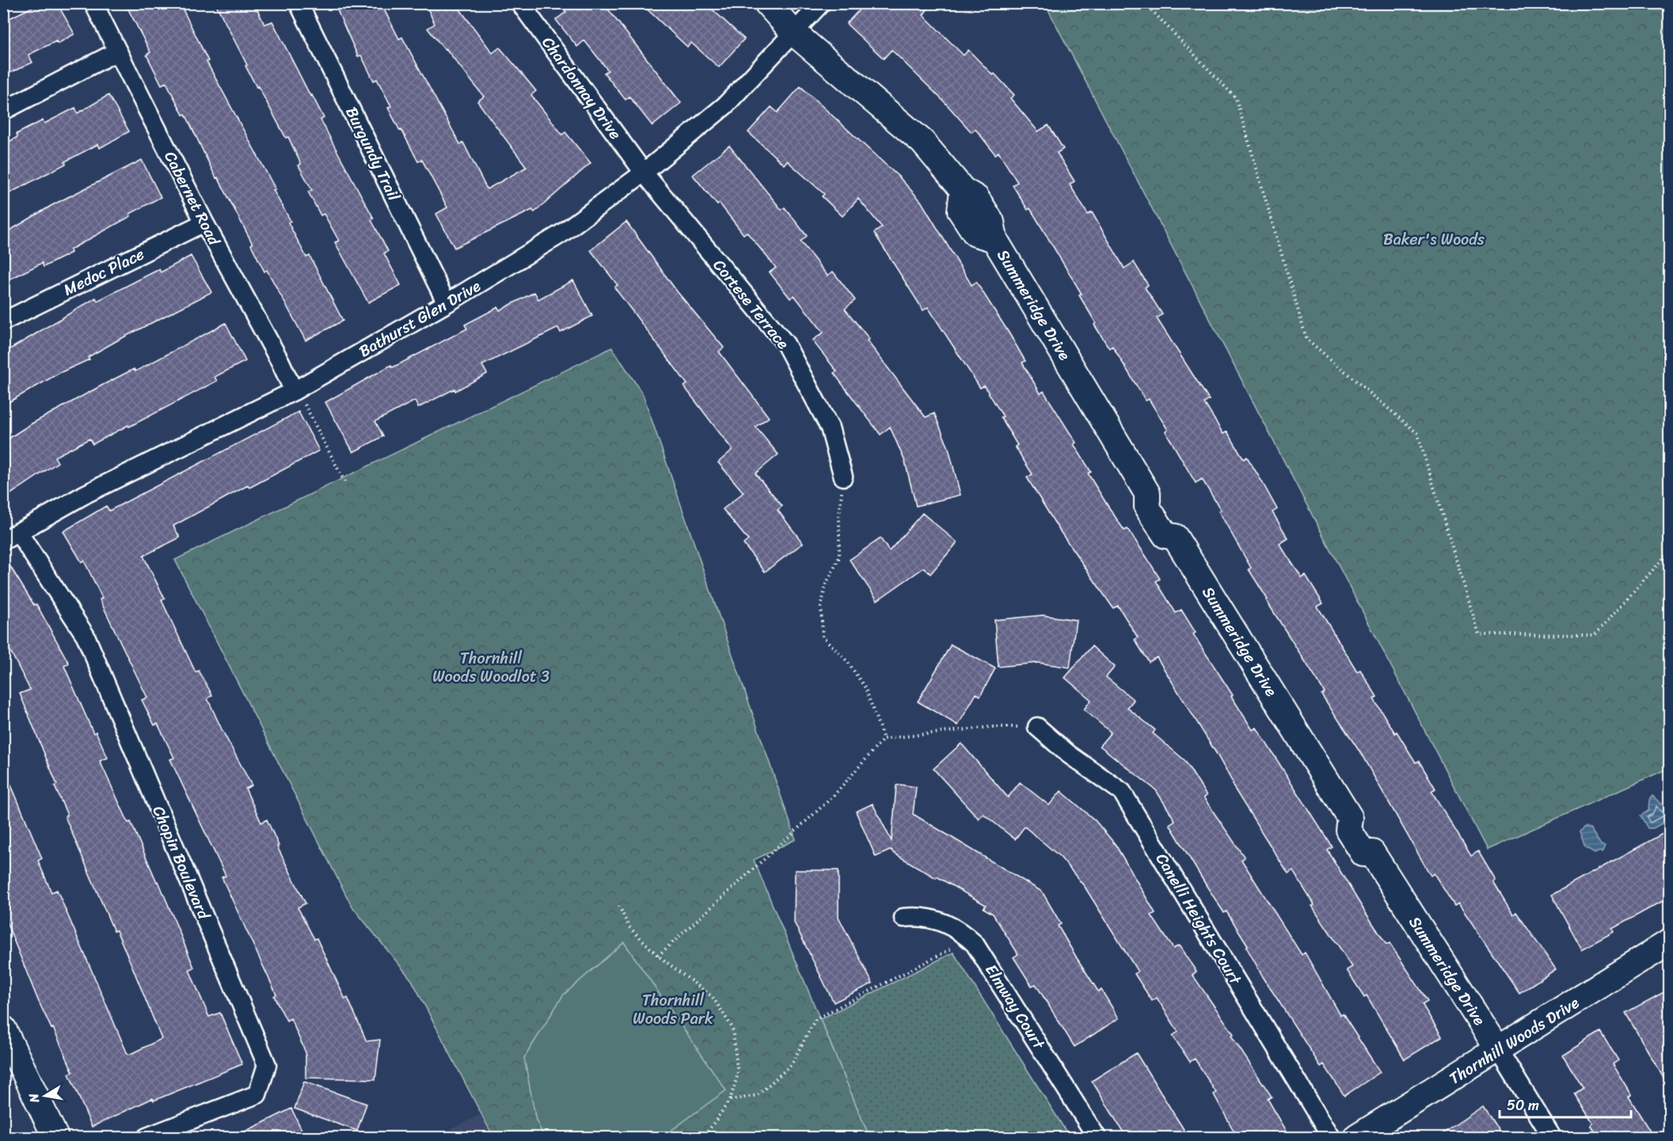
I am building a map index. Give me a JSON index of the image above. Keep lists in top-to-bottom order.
{
  "streets": {
    "street": [
      "Chardonnay Drive",
      "Burgundy Trail",
      "Cabernet Road",
      "Medoc Place",
      "Cortese Terrace",
      "Summeridge Drive",
      "Bathurst Glen Drive",
      "Chopin Boulevard",
      "Canelli Heights Court",
      "Elmway Court",
      "Thornhill Woods Drive"
    ]
  },
  "crossings": [
    ["Chardonnay Drive", "Cortese Terrace"],
    ["Chardonnay Drive", "Bathurst Glen Drive"],
    ["Burgundy Trail", "Bathurst Glen Drive"],
    ["Cabernet Road", "Medoc Place"],
    ["Cabernet Road", "Bathurst Glen Drive"],
    ["Cortese Terrace", "Bathurst Glen Drive"],
    ["Summeridge Drive", "Bathurst Glen Drive"],
    ["Summeridge Drive", "Thornhill Woods Drive"],
    ["Bathurst Glen Drive", "Chopin Boulevard"]
  ],
  "parks": ["Baker's Woods", "Thornhill Woods Woodlot 3", "Thornhill Woods Park"],
  "scale_bar": "50 m",
  "north": "left"
}
